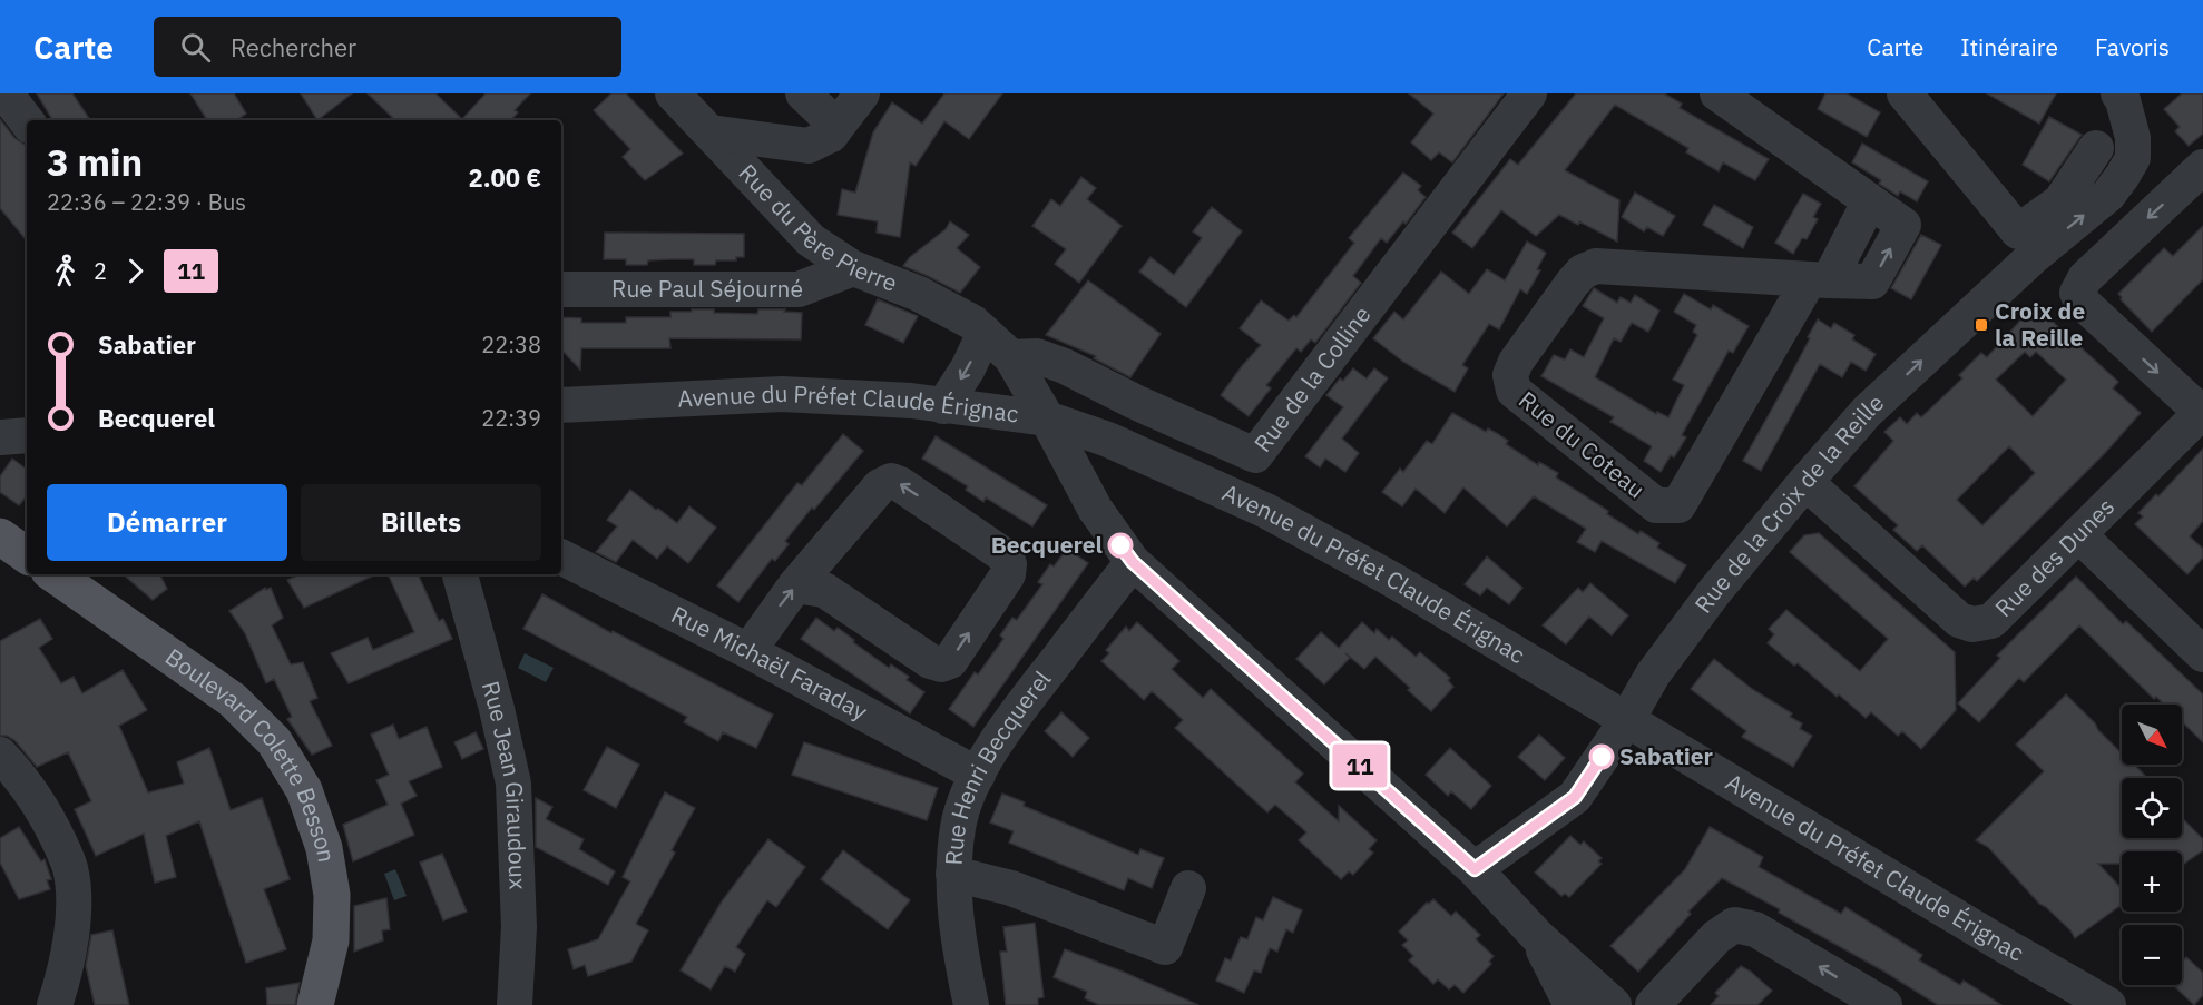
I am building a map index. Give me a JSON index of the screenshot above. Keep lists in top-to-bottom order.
{
  "streets": {
    "main road": ["Boulevard Colette Besson"],
    "street": [
      "Rue du Père Pierre",
      "Rue Paul Séjourné",
      "Rue de la Colline",
      "Avenue du Préfet Claude Érignac",
      "Rue du Coteau",
      "Rue de la Croix de la Reille",
      "Rue des Dunes",
      "Rue Michaël Faraday",
      "Rue Henri Becquerel",
      "Rue Jean Giraudoux"
    ]
  },
  "crossings": [
    ["Rue du Père Pierre", "Rue Paul Séjourné"],
    ["Rue du Père Pierre", "Rue de la Colline"],
    ["Rue du Père Pierre", "Avenue du Préfet Claude Érignac"],
    ["Rue du Père Pierre", "Rue de la Croix de la Reille"],
    ["Rue du Père Pierre", "Rue Henri Becquerel"],
    ["Avenue du Préfet Claude Érignac", "Rue de la Croix de la Reille"],
    ["Rue de la Croix de la Reille", "Rue des Dunes"],
    ["Rue Michaël Faraday", "Rue Henri Becquerel"]
  ],
  "one_way": ["Rue de la Croix de la Reille"],
  "places": {
    "transit": ["Croix de la Reille"],
    "other": ["Becquerel", "Sabatier"]
  },
  "lines": ["bus line 11"],
  "north": "bottom right",
  "page": {
    "header": "Carte",
    "search": "Rechercher",
    "nav": ["Carte", "Itinéraire", "Favoris"],
    "on_map": "11",
    "heading": ["3 min", "22:36 – 22:39 · Bus", "2.00 €"],
    "legs": ["2", "11"],
    "list": [
      {
        "name": "Sabatier",
        "value": "22:38"
      },
      {
        "name": "Becquerel",
        "value": "22:39"
      }
    ],
    "buttons": ["Démarrer", "Billets"],
    "map_buttons": ["+", "−"]
  }
}
